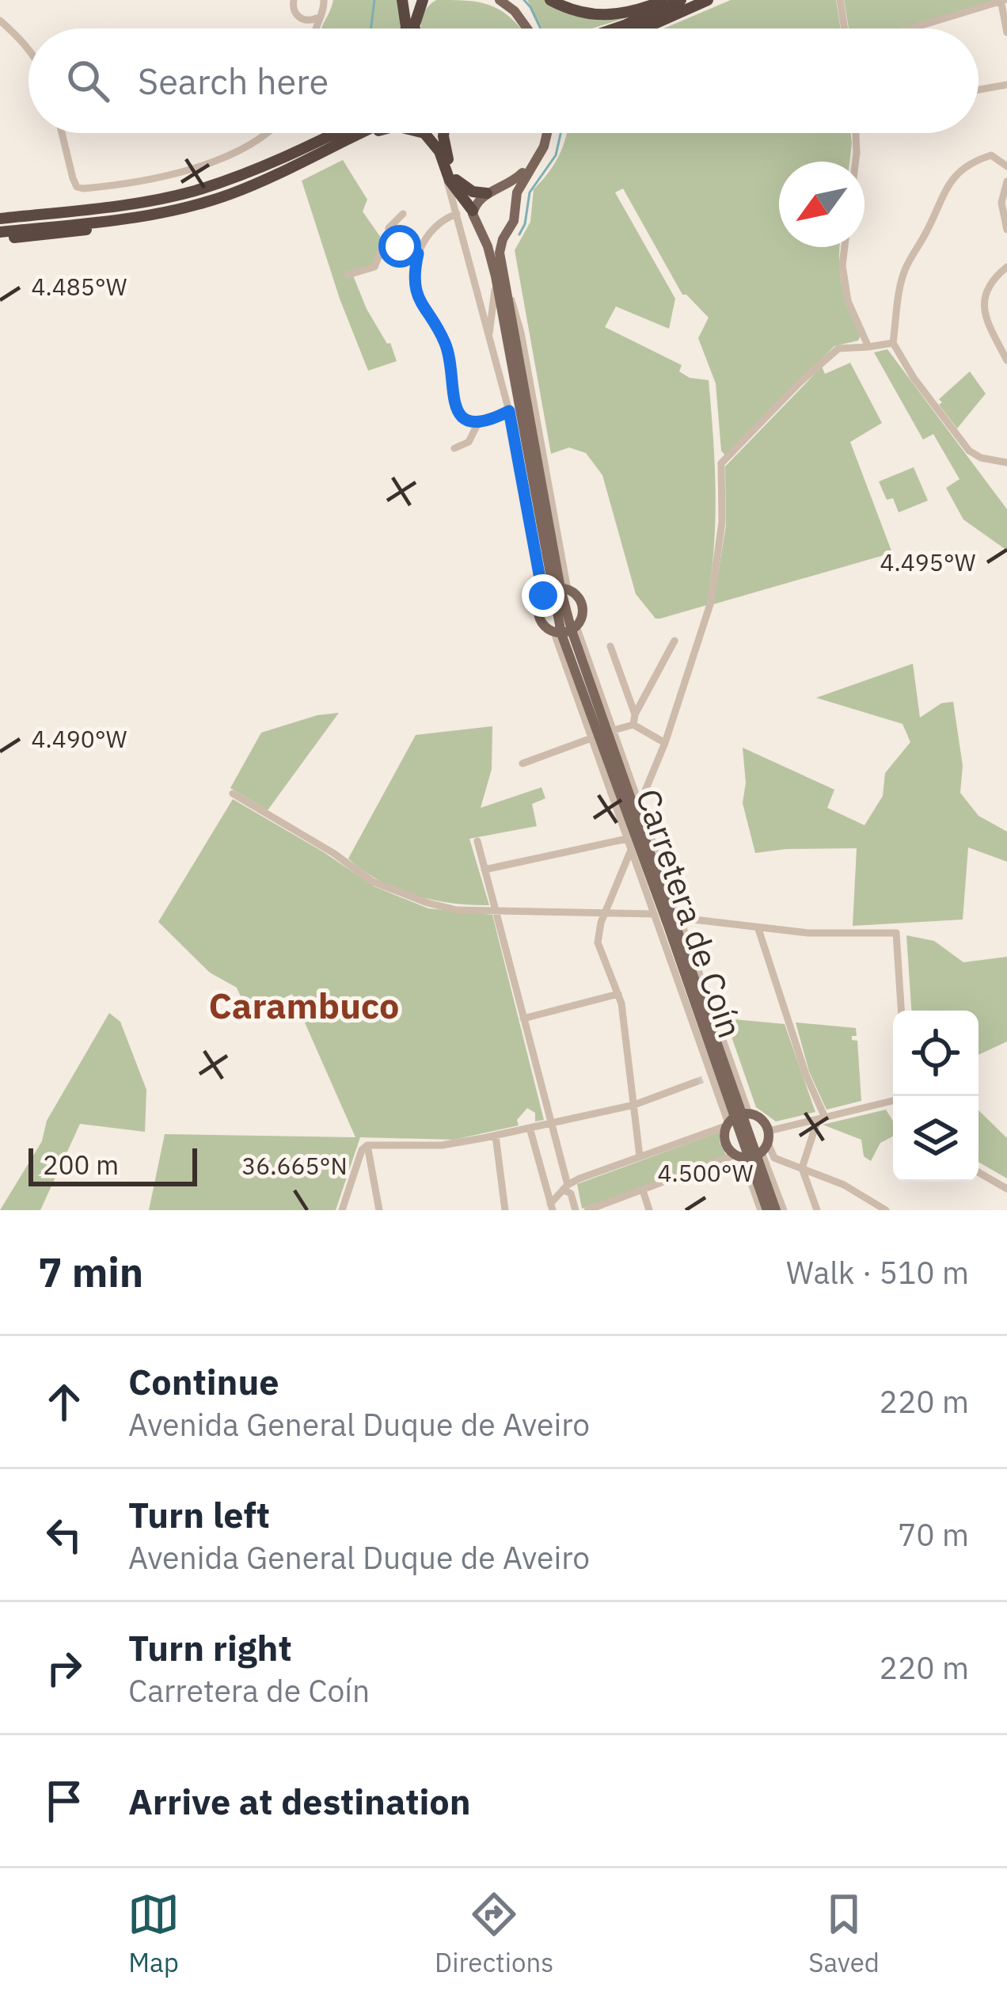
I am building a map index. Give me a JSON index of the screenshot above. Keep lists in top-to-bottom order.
{
  "streets": {
    "street": ["Carretera de Coín"]
  },
  "districts": ["Carambuco"],
  "scale_bar": "200 m",
  "north": "bottom left",
  "page": {
    "search": "Search here",
    "scale": "200 m",
    "heading": ["7 min", "Walk · 510 m"],
    "list": [
      ["Continue", "Avenida General Duque de Aveiro", "220 m"],
      ["Turn left", "Avenida General Duque de Aveiro", "70 m"],
      ["Turn right", "Carretera de Coín", "220 m"],
      "Arrive at destination"
    ],
    "nav": ["Map", "Directions", "Saved"]
  },
  "coordinates": [
    "4.485°W",
    "4.495°W",
    "4.490°W",
    "36.665°N",
    "4.500°W"
  ]
}
